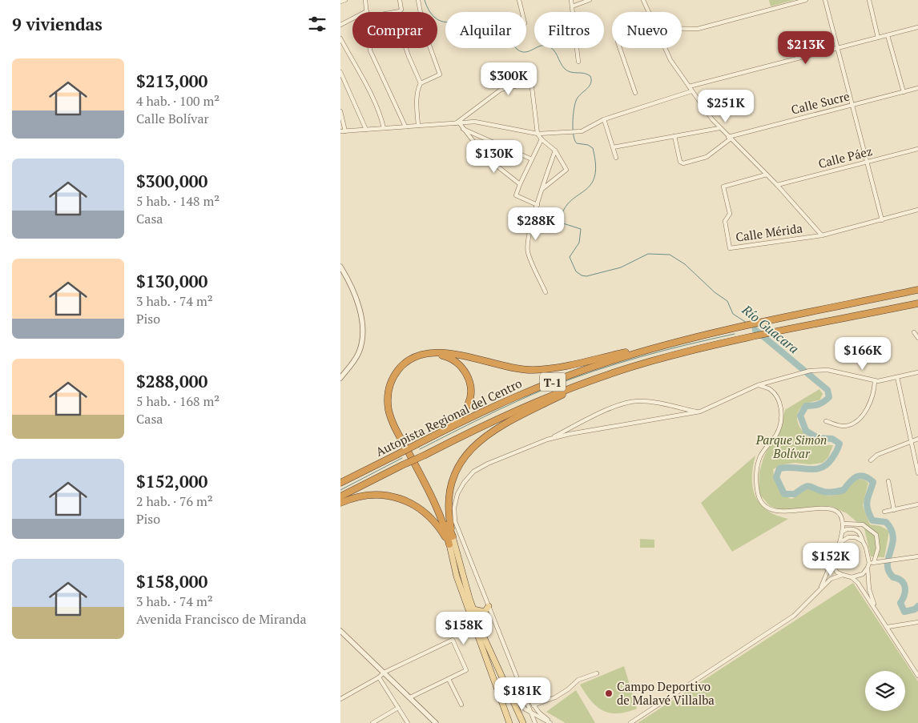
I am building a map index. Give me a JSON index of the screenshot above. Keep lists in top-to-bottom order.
{
  "streets": {
    "highway": ["T-1", "Autopista Regional del Centro"],
    "street": ["Calle Sucre", "Calle Páez", "Calle Mérida"]
  },
  "water": ["Río Guacara"],
  "parks": ["Parque Simón Bolívar"],
  "places": ["Campo Deportivo de Malavé Villalba"],
  "page": {
    "heading": "9 viviendas",
    "chip": [
      "Comprar",
      "Alquilar",
      "Filtros",
      "Nuevo"
    ],
    "price": [
      "$213K",
      "$300K",
      "$251K",
      "$130K",
      "$288K",
      "$166K",
      "$152K",
      "$158K",
      "$181K"
    ],
    "list": [
      {
        "name": "$213,000",
        "note": "4 hab. · 100 m² · Calle Bolívar"
      },
      {
        "name": "$300,000",
        "note": "5 hab. · 148 m² · Casa"
      },
      {
        "name": "$130,000",
        "note": "3 hab. · 74 m² · Piso"
      },
      {
        "name": "$288,000",
        "note": "5 hab. · 168 m² · Casa"
      },
      {
        "name": "$152,000",
        "note": "2 hab. · 76 m² · Piso"
      },
      {
        "name": "$158,000",
        "note": "3 hab. · 74 m² · Avenida Francisco de Miranda"
      }
    ]
  }
}
